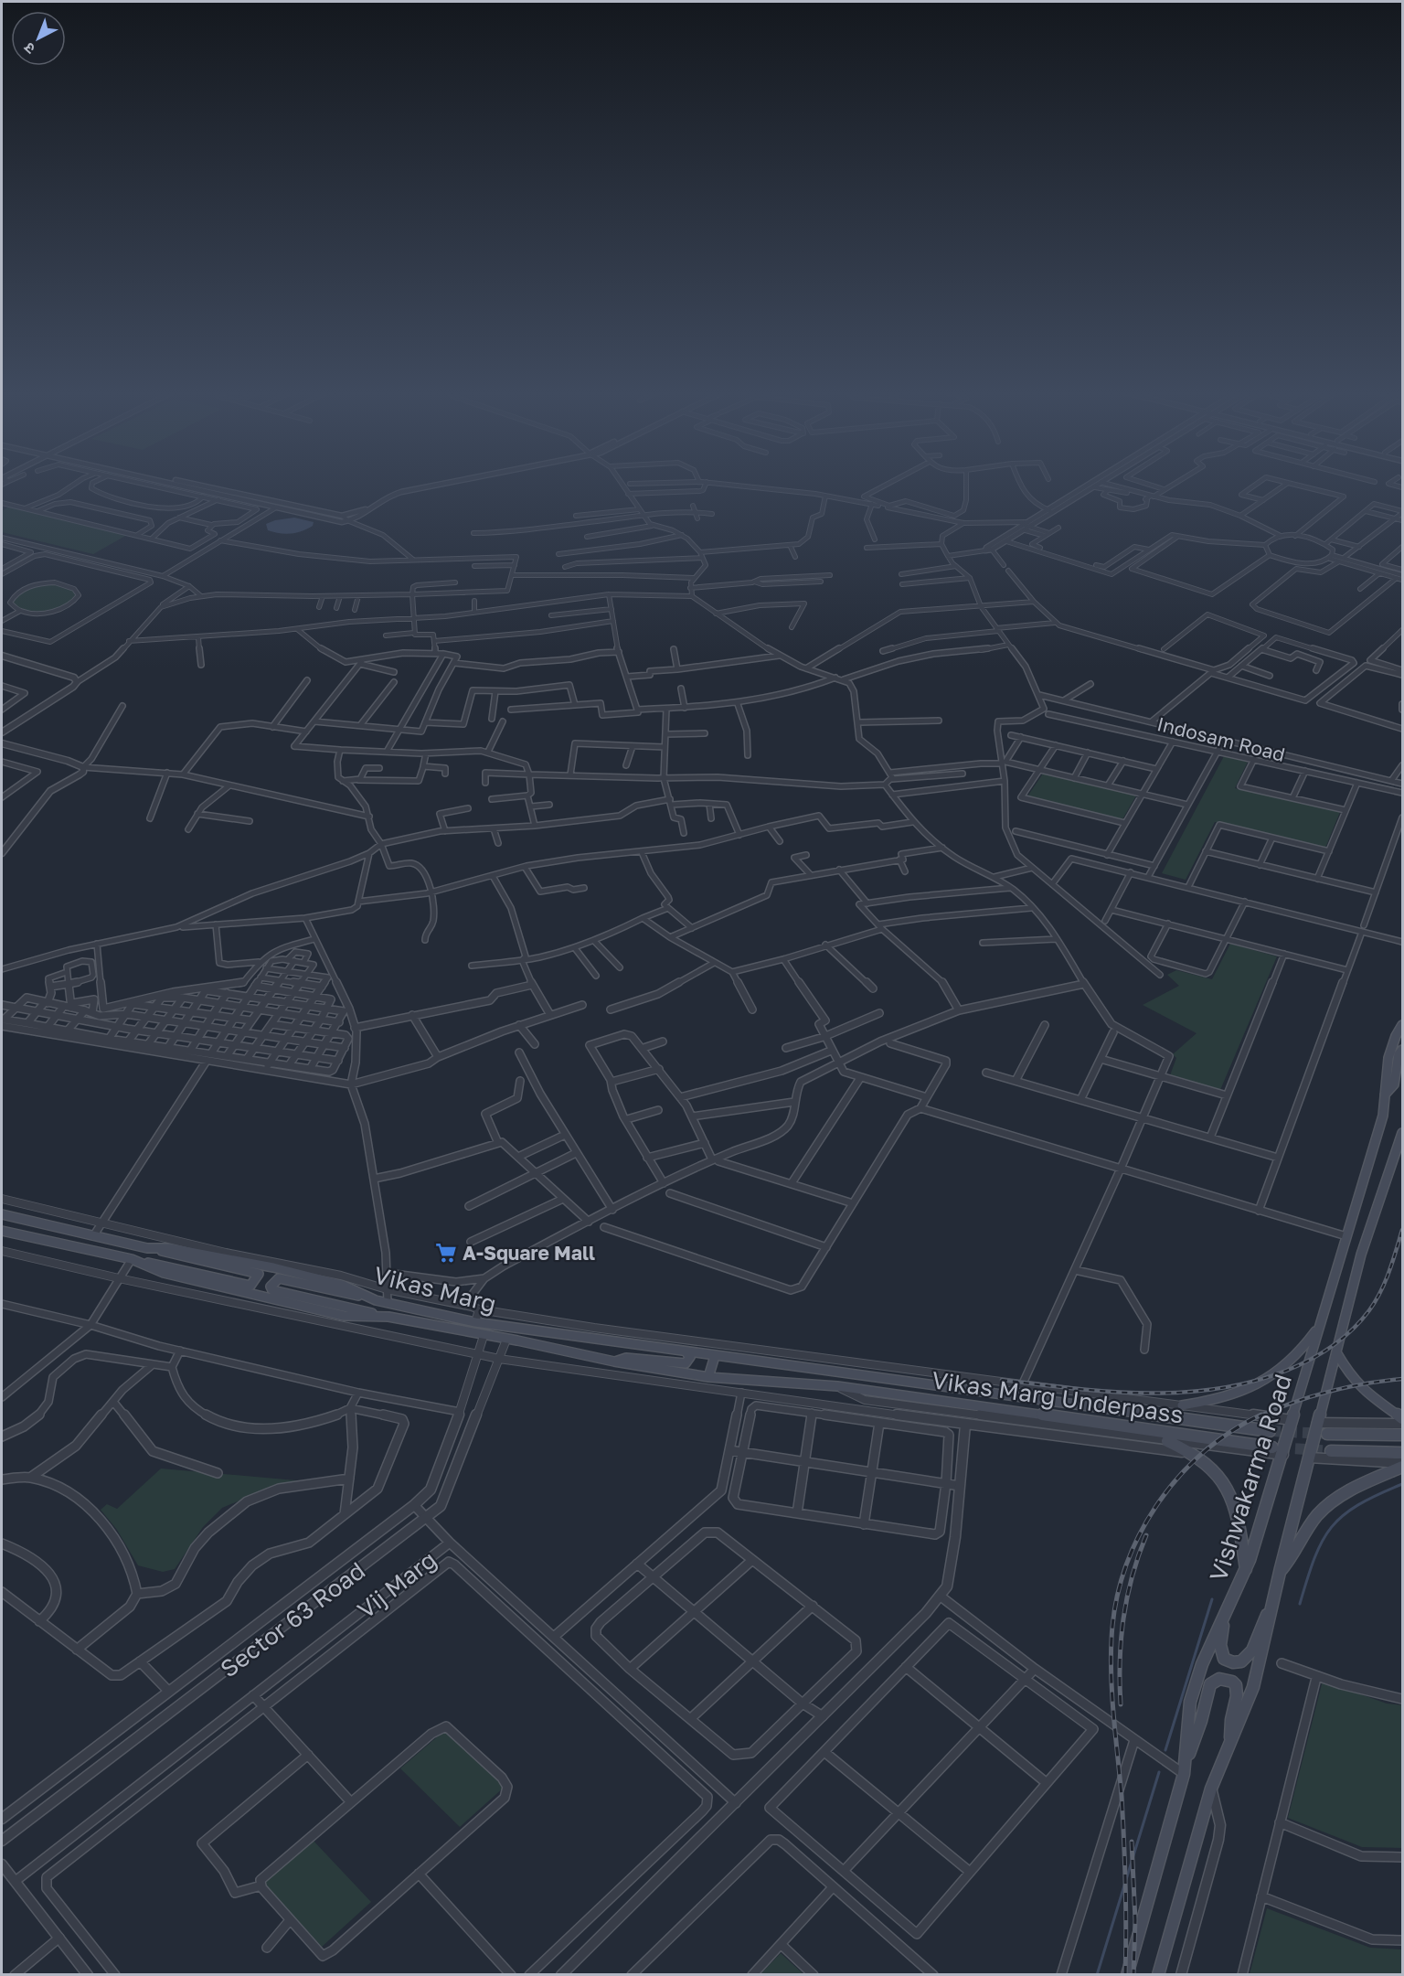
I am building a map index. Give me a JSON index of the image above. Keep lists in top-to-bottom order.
{
  "streets": {
    "main road": ["Vikas Marg", "Vikas Marg Underpass", "Vishwakarma Road"],
    "street": ["Indosam Road", "Vij Marg", "Sector 63 Road"]
  },
  "crossings": [
    ["Vikas Marg", "Vikas Marg Underpass"],
    ["Vikas Marg", "Sector 63 Road"]
  ],
  "places": {
    "supermarket": ["A-Square Mall"]
  },
  "north": "bottom left"
}
